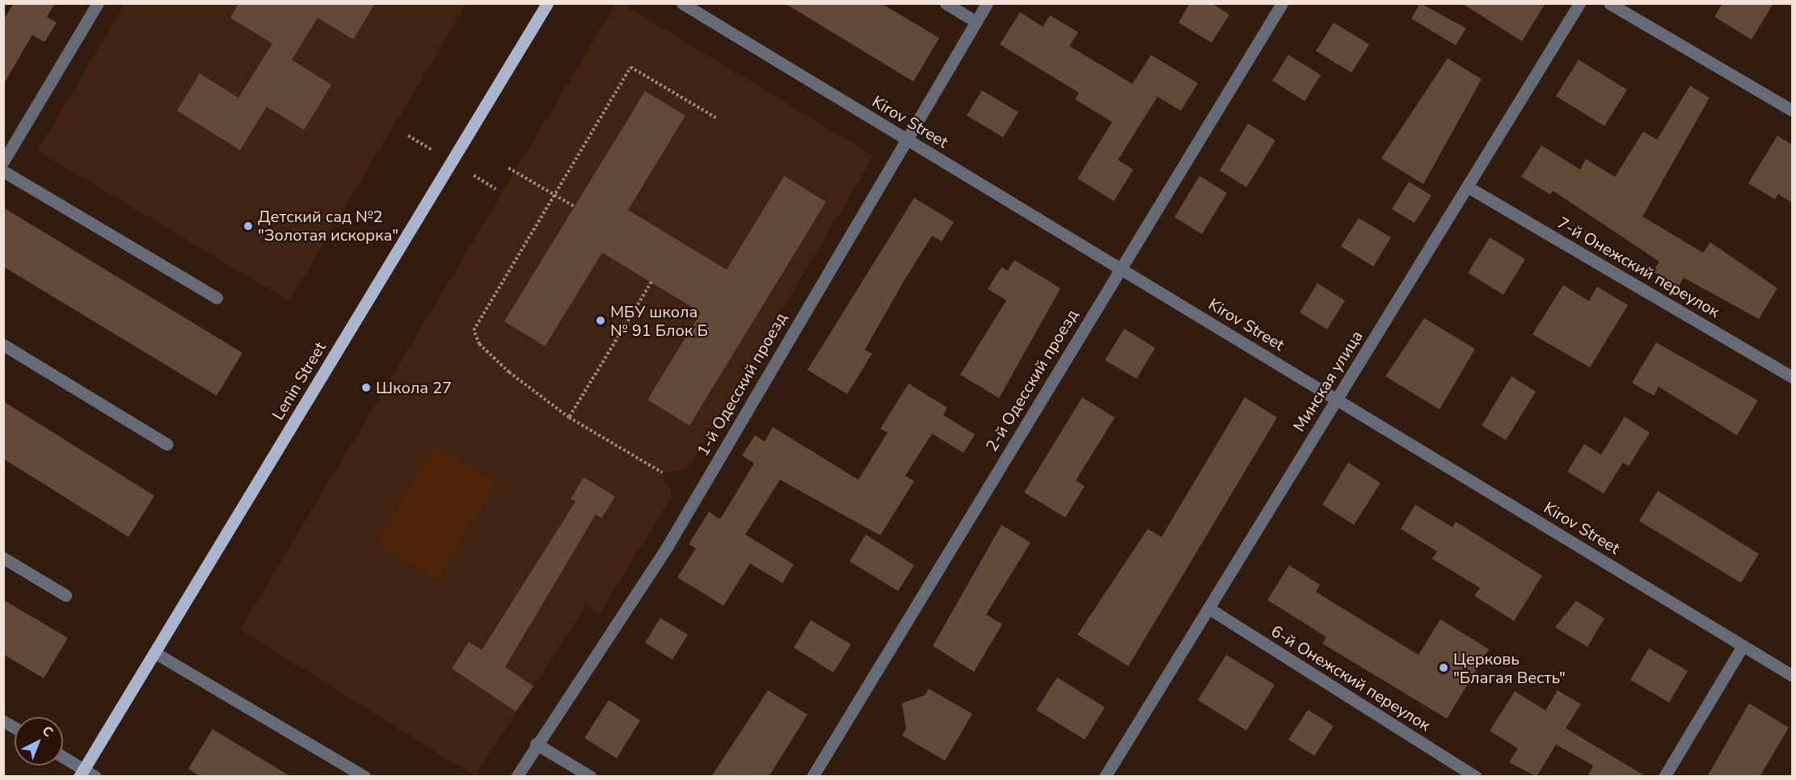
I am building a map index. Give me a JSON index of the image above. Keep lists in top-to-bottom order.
{
  "streets": {
    "main road": ["Lenin Street"],
    "street": [
      "Kirov Street",
      "7-й Онежский переулок",
      "2-й Одесский проезд",
      "Минская улица",
      "1-й Одесский проезд",
      "6-й Онежский переулок"
    ]
  },
  "crossings": [
    ["Kirov Street", "2-й Одесский проезд"],
    ["Kirov Street", "Минская улица"],
    ["Kirov Street", "1-й Одесский проезд"],
    ["7-й Онежский переулок", "Минская улица"],
    ["Минская улица", "6-й Онежский переулок"]
  ],
  "places": [
    "Детский сад №2 \"Золотая искорка\"",
    "МБУ школа № 91 Блок Б",
    "Школа 27",
    "Церковь \"Благая Весть\""
  ],
  "north": "top right"
}
